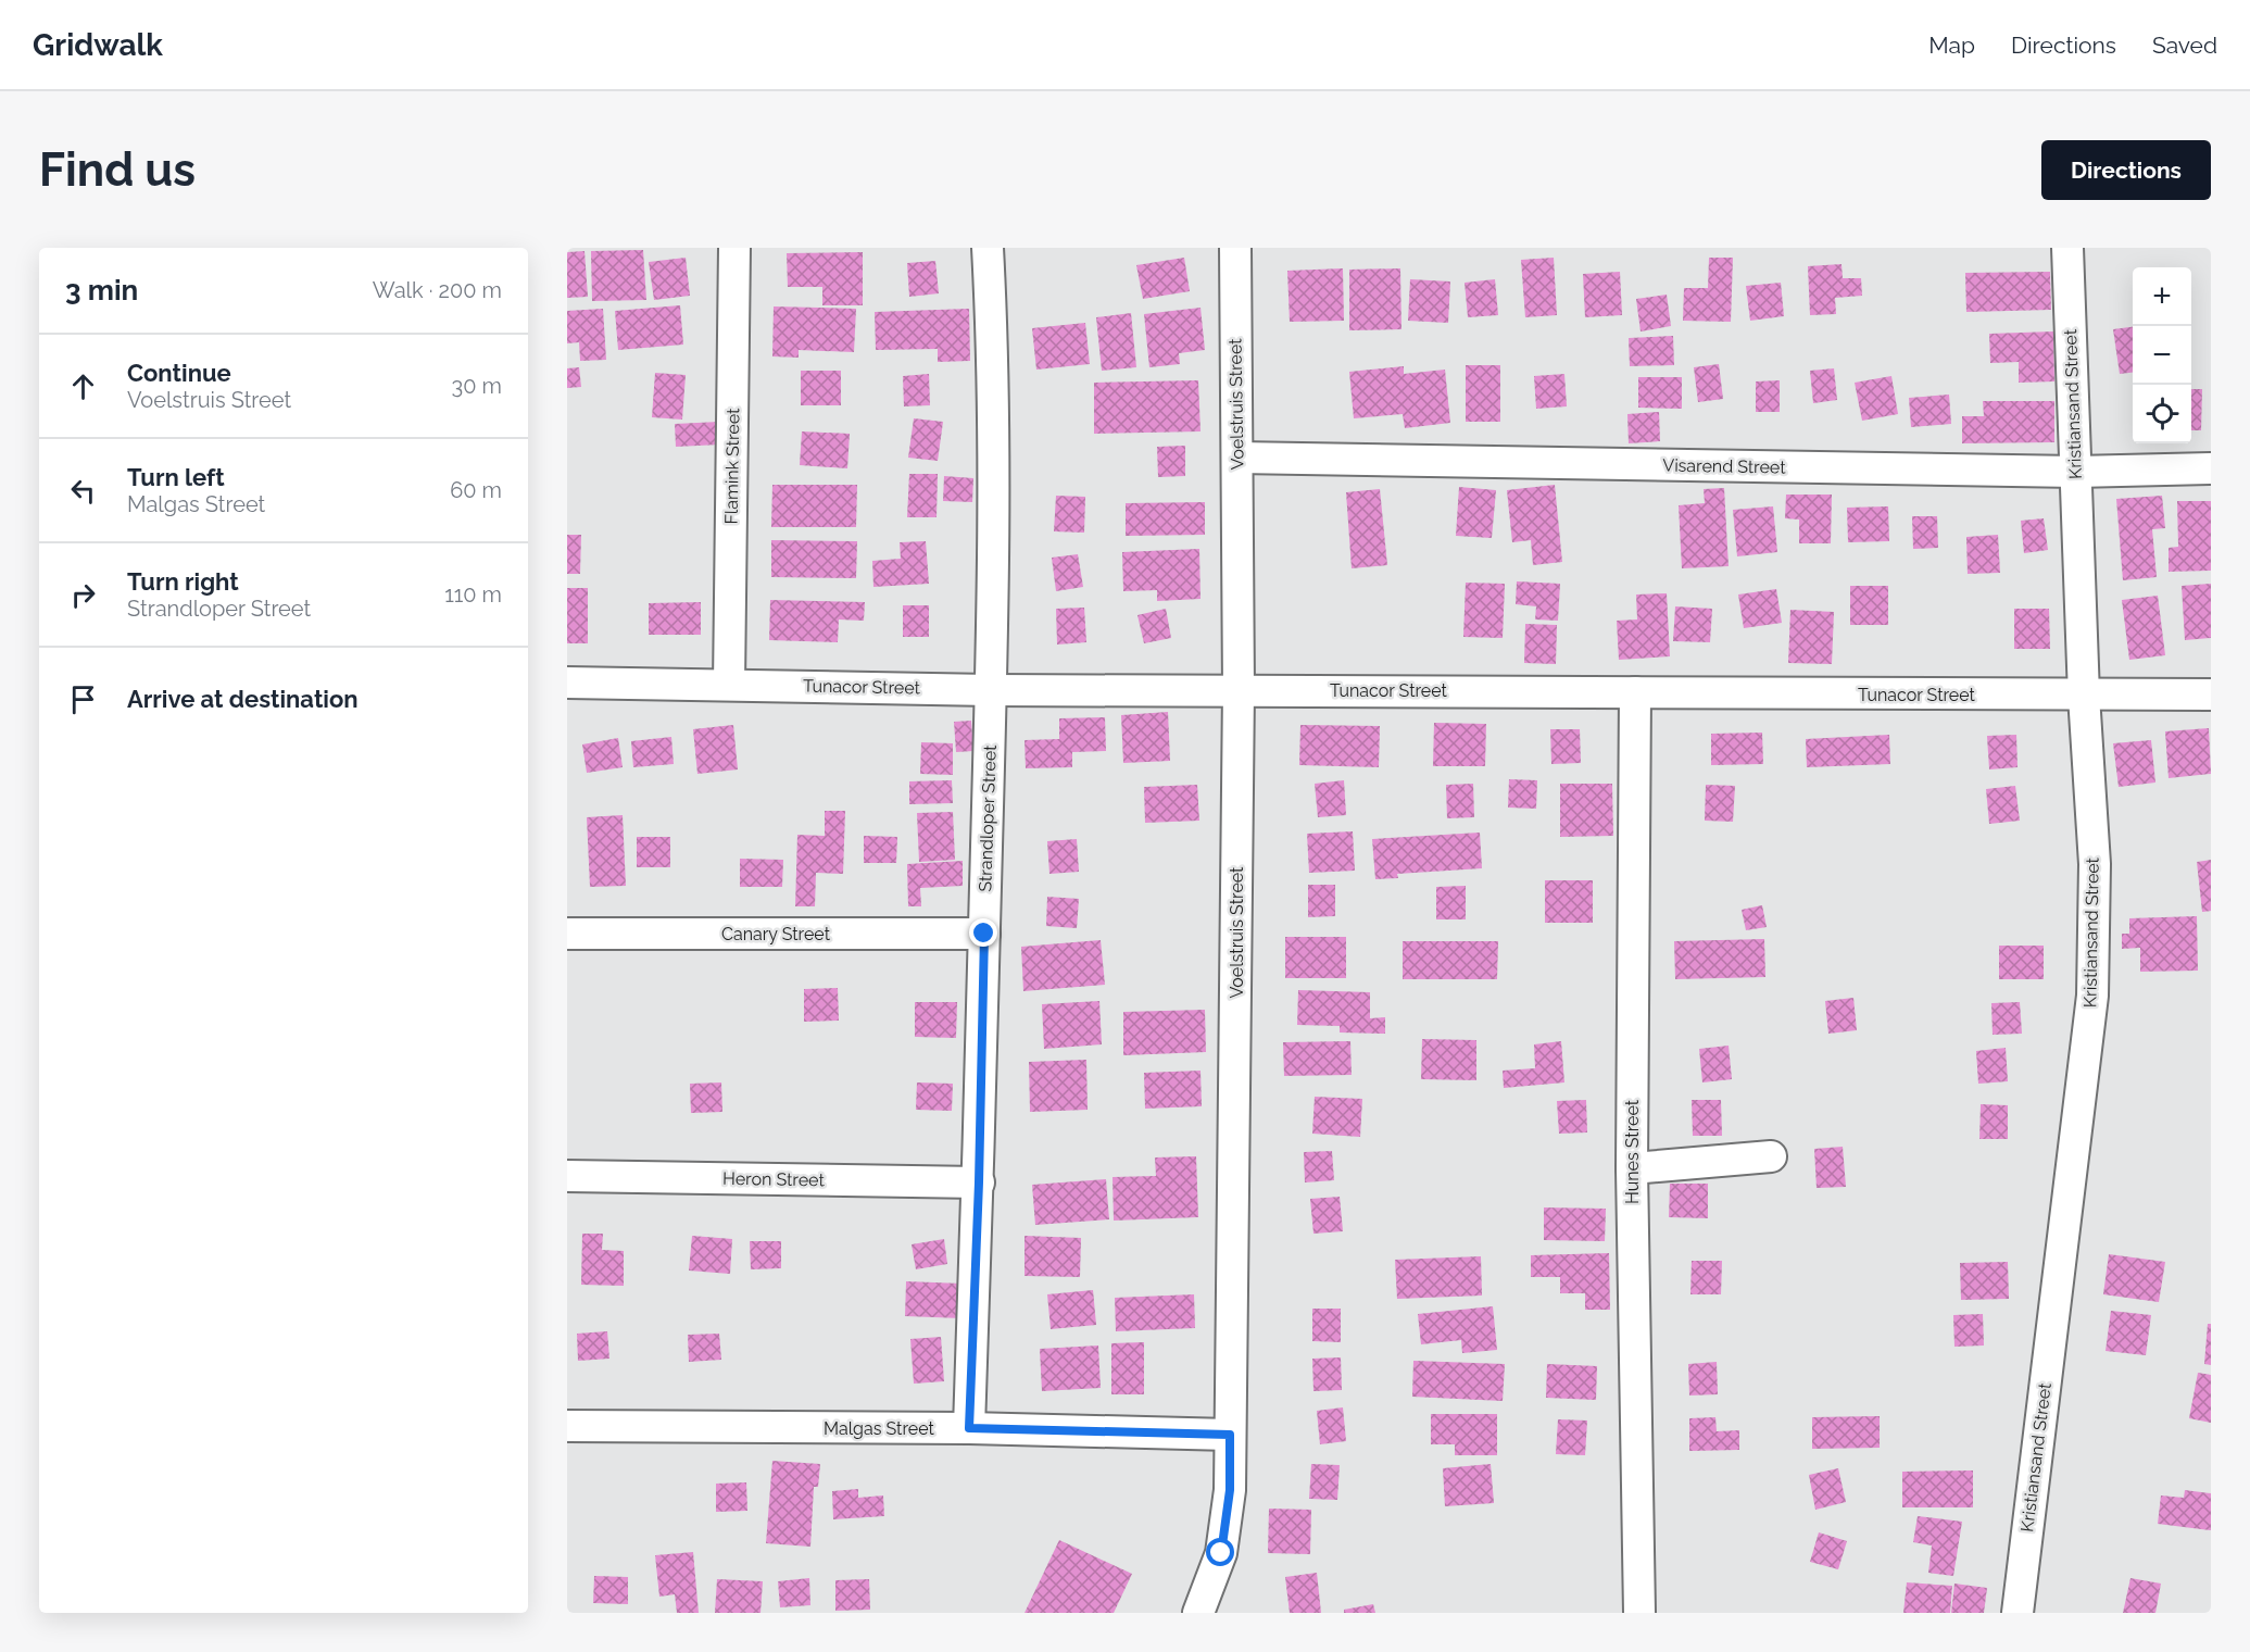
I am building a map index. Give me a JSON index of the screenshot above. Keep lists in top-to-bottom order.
{
  "streets": {
    "street": [
      "Voelstruis Street",
      "Kristiansand Street",
      "Flamink Street",
      "Visarend Street",
      "Tunacor Street",
      "Strandloper Street",
      "Canary Street",
      "Hunes Street",
      "Heron Street",
      "Malgas Street"
    ]
  },
  "crossings": [
    ["Voelstruis Street", "Visarend Street"],
    ["Voelstruis Street", "Tunacor Street"],
    ["Voelstruis Street", "Malgas Street"],
    ["Kristiansand Street", "Visarend Street"],
    ["Kristiansand Street", "Tunacor Street"],
    ["Flamink Street", "Tunacor Street"],
    ["Tunacor Street", "Strandloper Street"],
    ["Tunacor Street", "Hunes Street"],
    ["Strandloper Street", "Canary Street"],
    ["Strandloper Street", "Heron Street"],
    ["Strandloper Street", "Malgas Street"]
  ],
  "page": {
    "header": "Gridwalk",
    "nav": ["Map", "Directions", "Saved"],
    "buttons": "Directions",
    "title": "Find us",
    "heading": ["3 min", "Walk · 200 m"],
    "map_buttons": ["+", "−"],
    "list": [
      ["Continue", "Voelstruis Street", "30 m"],
      ["Turn left", "Malgas Street", "60 m"],
      ["Turn right", "Strandloper Street", "110 m"],
      "Arrive at destination"
    ]
  }
}
